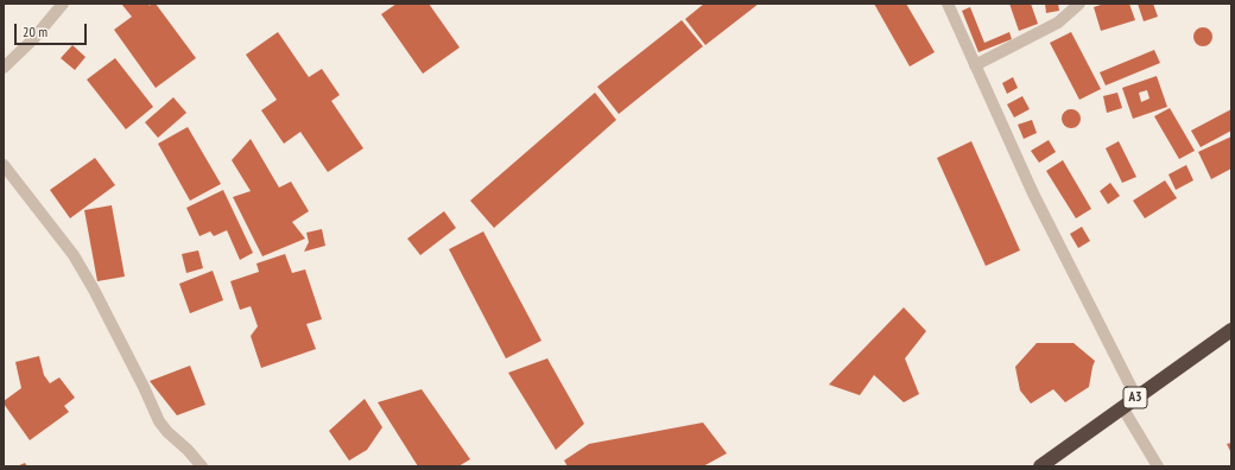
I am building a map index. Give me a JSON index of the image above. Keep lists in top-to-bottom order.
{
  "streets": {
    "highway": ["A3"]
  },
  "scale_bar": "20 m"
}
